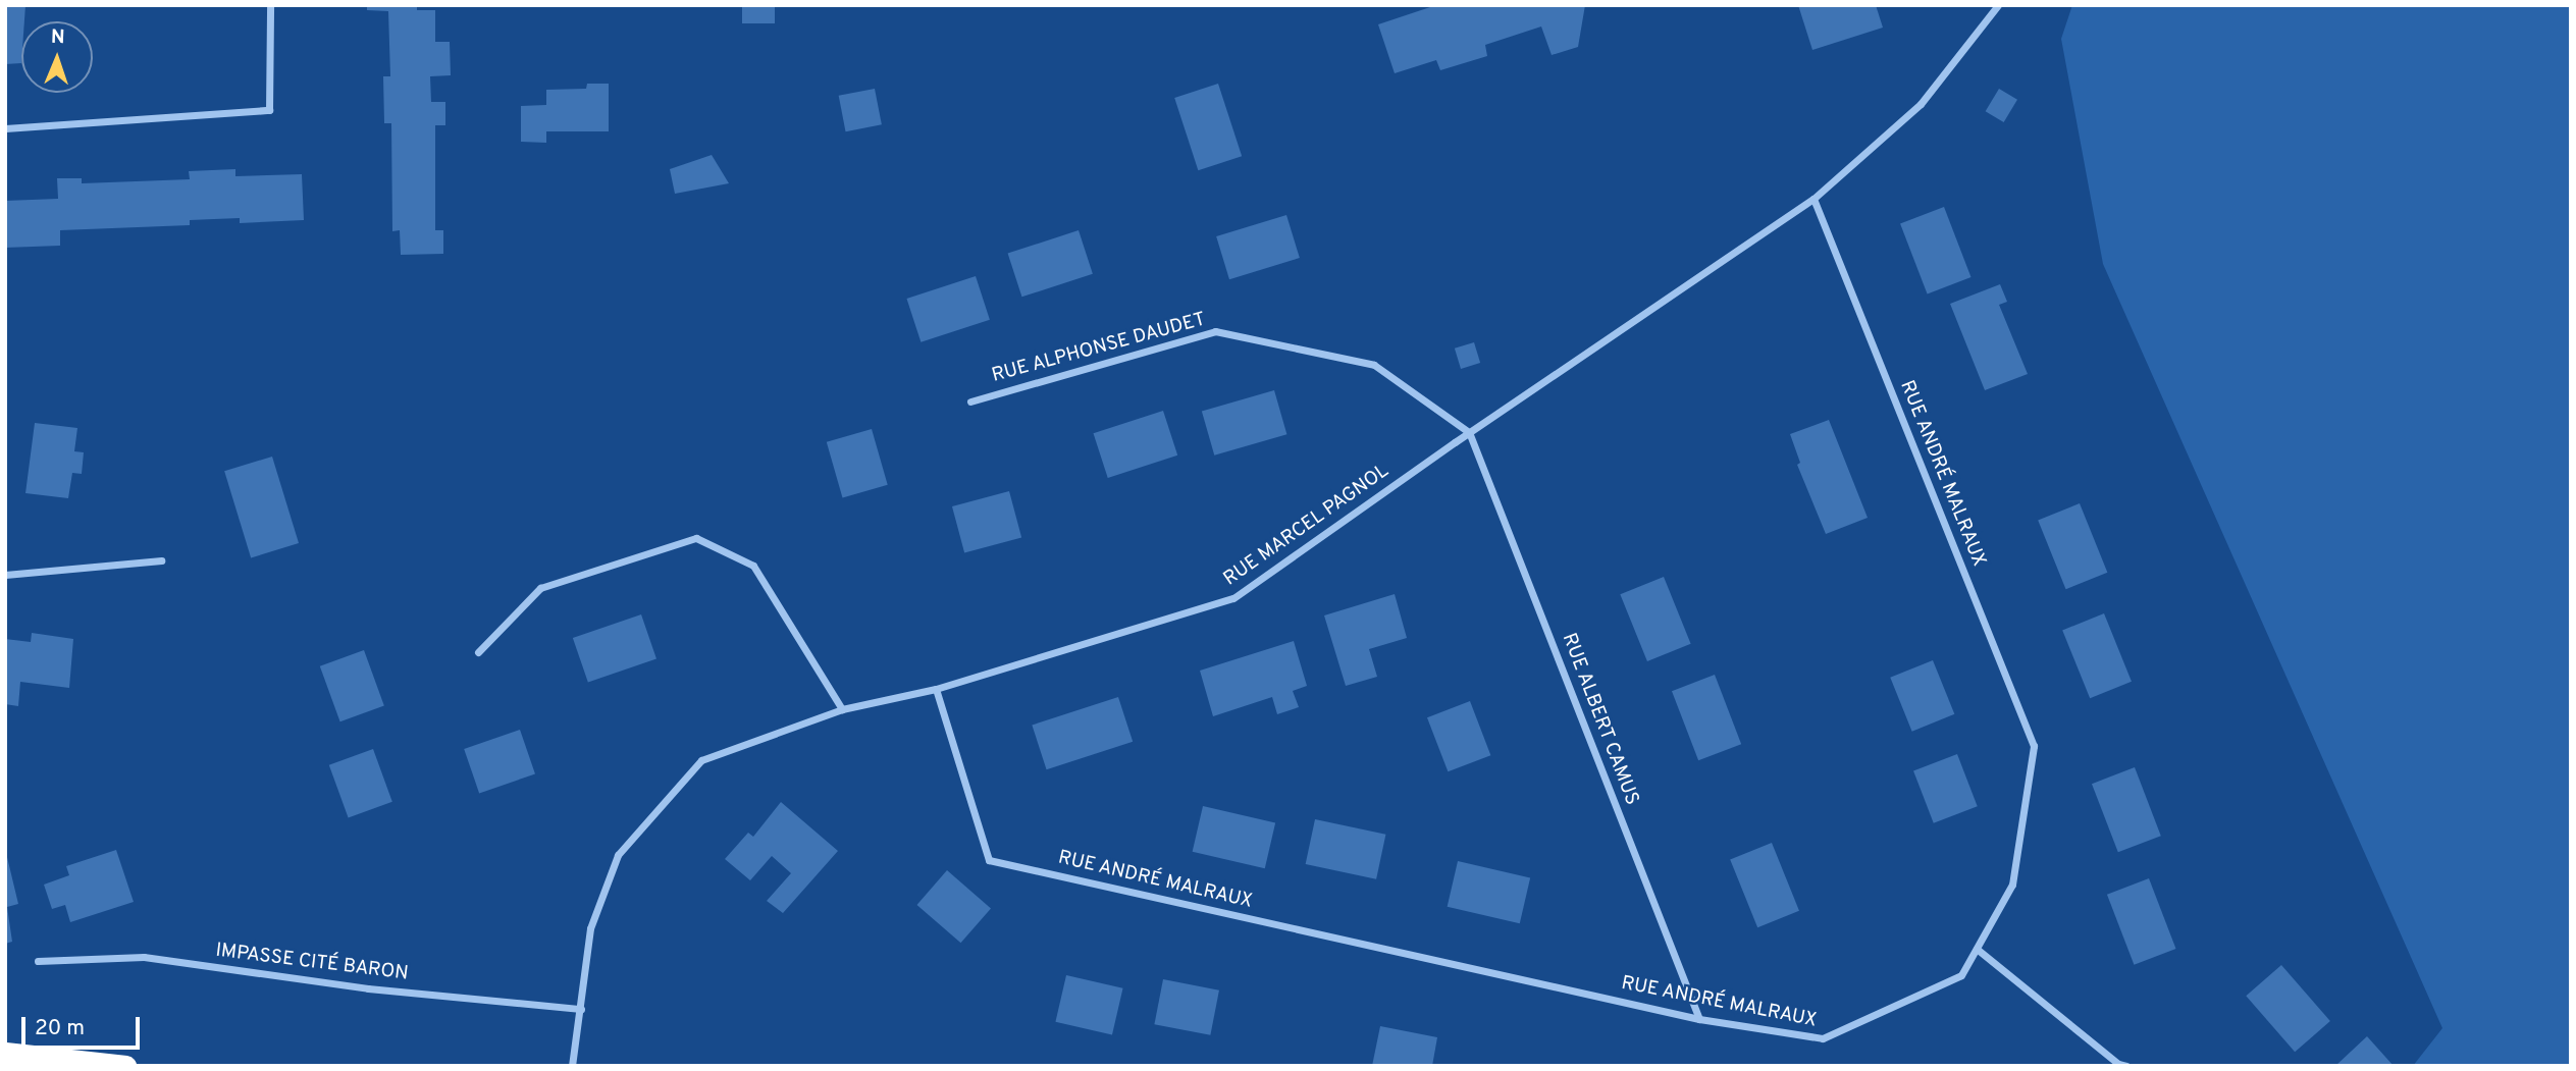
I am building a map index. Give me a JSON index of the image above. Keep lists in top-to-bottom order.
{
  "streets": {
    "street": [
      "RUE ALPHONSE DAUDET",
      "RUE ANDRÉ MALRAUX",
      "RUE MARCEL PAGNOL",
      "RUE ALBERT CAMUS",
      "IMPASSE CITÉ BARON"
    ]
  },
  "crossings": [
    ["RUE ALPHONSE DAUDET", "RUE MARCEL PAGNOL"],
    ["RUE ALPHONSE DAUDET", "RUE ALBERT CAMUS"],
    ["RUE ANDRÉ MALRAUX", "RUE MARCEL PAGNOL"],
    ["RUE ANDRÉ MALRAUX", "RUE ALBERT CAMUS"],
    ["RUE MARCEL PAGNOL", "RUE ALBERT CAMUS"],
    ["RUE MARCEL PAGNOL", "IMPASSE CITÉ BARON"]
  ],
  "scale_bar": "20 m",
  "north": "top"
}
